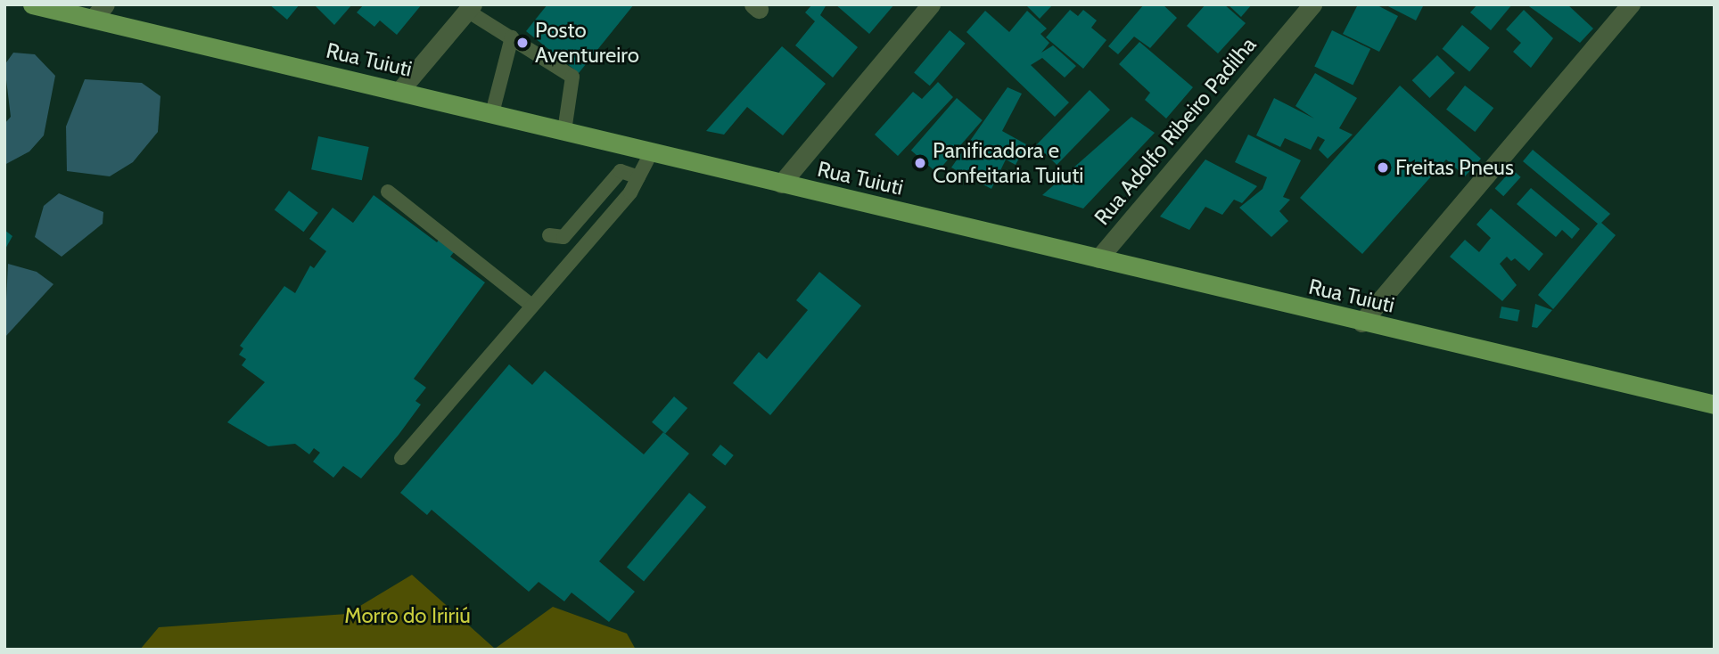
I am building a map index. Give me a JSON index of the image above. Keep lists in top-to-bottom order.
{
  "streets": {
    "main road": ["Rua Tuiuti"],
    "street": ["Rua Adolfo Ribeiro Padilha"]
  },
  "crossings": [
    ["Rua Tuiuti", "Rua Adolfo Ribeiro Padilha"]
  ],
  "parks": ["Morro do Iririú"],
  "places": ["Posto Aventureiro", "Panificadora e Confeitaria Tuiuti", "Freitas Pneus"]
}
